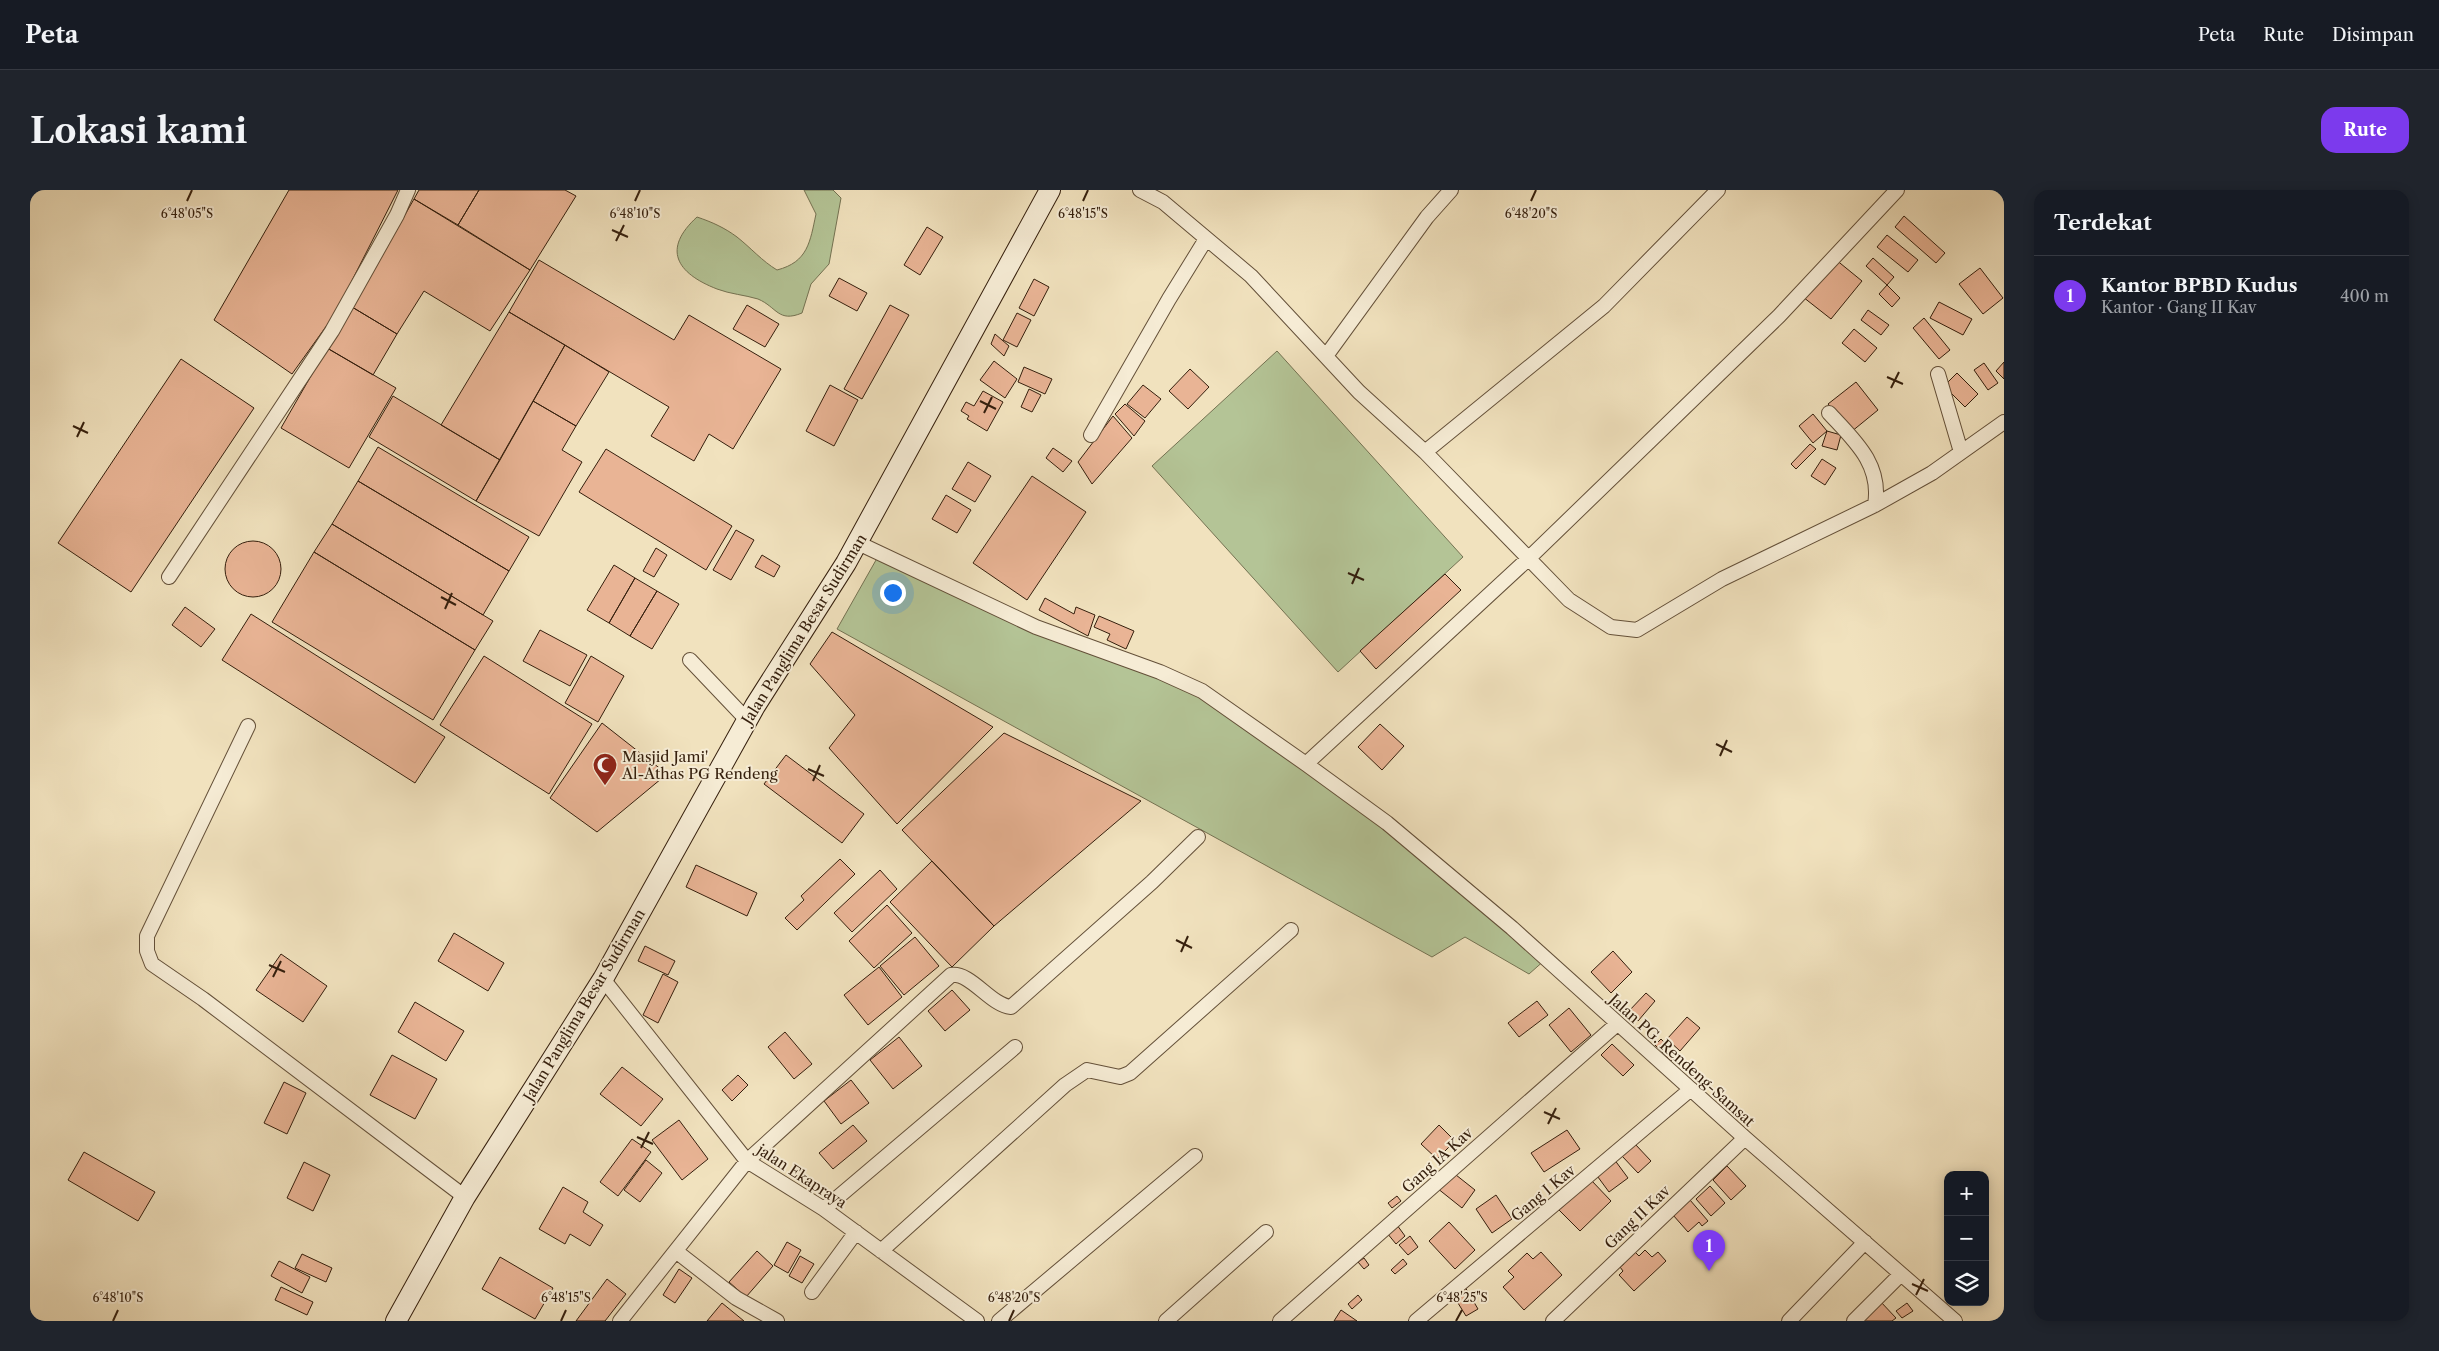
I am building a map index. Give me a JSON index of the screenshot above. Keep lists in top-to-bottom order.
{
  "streets": {
    "main road": ["Jalan Panglima Besar Sudirman"],
    "street": [
      "Jalan PG. Rendeng-Samsat",
      "Gang IA Kav",
      "jalan Ekapraya",
      "Gang I Kav",
      "Gang II Kav"
    ]
  },
  "crossings": [
    ["Jalan Panglima Besar Sudirman", "Jalan PG. Rendeng-Samsat"],
    ["Jalan Panglima Besar Sudirman", "jalan Ekapraya"],
    ["Jalan PG. Rendeng-Samsat", "Gang IA Kav"],
    ["Jalan PG. Rendeng-Samsat", "Gang I Kav"],
    ["Jalan PG. Rendeng-Samsat", "Gang II Kav"]
  ],
  "places": {
    "mosque": ["Masjid Jami' Al-Athas PG Rendeng"]
  },
  "page": {
    "header": "Peta",
    "nav": ["Peta", "Rute", "Disimpan"],
    "buttons": "Rute",
    "title": "Lokasi kami",
    "heading": "Terdekat",
    "list": [
      {
        "mark": "1",
        "name": "Kantor BPBD Kudus",
        "note": "Kantor · Gang II Kav",
        "value": "400 m"
      }
    ],
    "map_buttons": ["+", "−"],
    "pins": "1"
  },
  "coordinates": [
    "6°48'05\"S",
    "6°48'10\"S",
    "6°48'15\"S",
    "6°48'20\"S",
    "6°48'25\"S"
  ]
}
